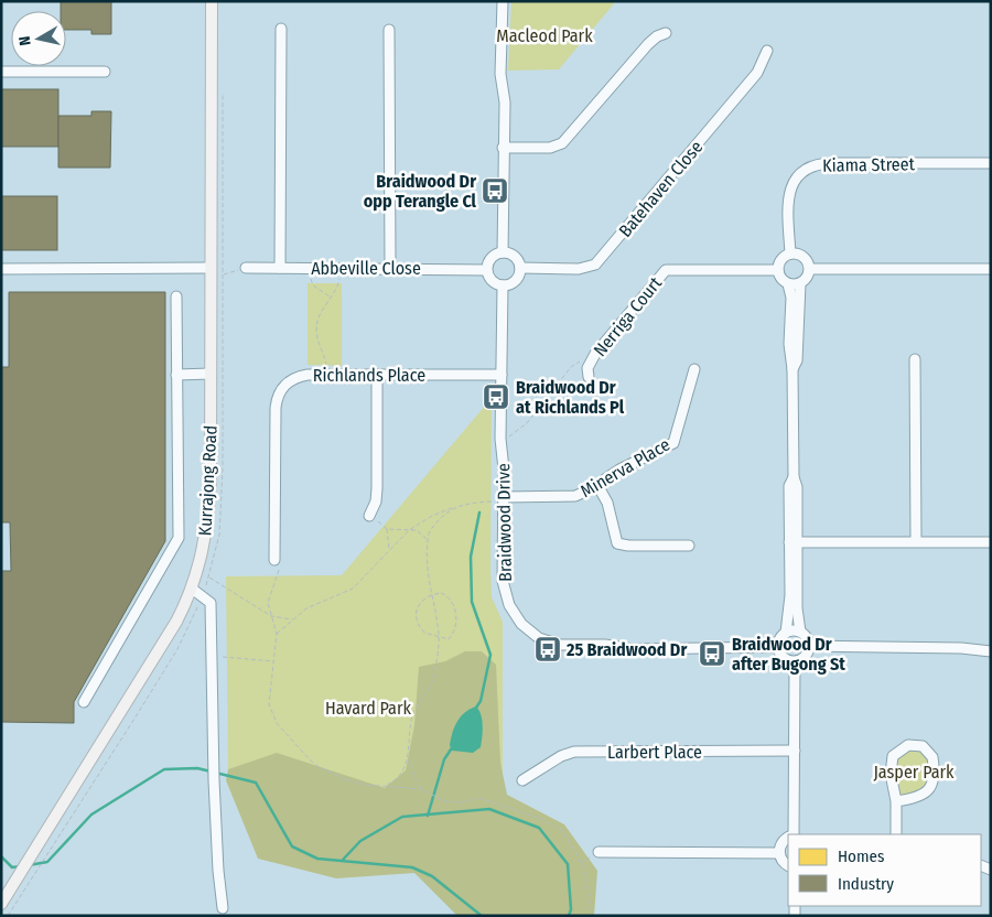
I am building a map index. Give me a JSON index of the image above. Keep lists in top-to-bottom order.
{
  "streets": {
    "main road": ["Kurrajong Road"],
    "street": [
      "Kiama Street",
      "Batehaven Close",
      "Abbeville Close",
      "Nerriga Court",
      "Richlands Place",
      "Minerva Place",
      "Braidwood Drive",
      "Larbert Place"
    ]
  },
  "crossings": [
    ["Kiama Street", "Nerriga Court"],
    ["Batehaven Close", "Abbeville Close"],
    ["Batehaven Close", "Braidwood Drive"],
    ["Abbeville Close", "Braidwood Drive"],
    ["Richlands Place", "Braidwood Drive"],
    ["Minerva Place", "Braidwood Drive"]
  ],
  "parks": ["Macleod Park", "Havard Park", "Jasper Park"],
  "places": {
    "bus stop": [
      "Braidwood Dr opp Terangle Cl",
      "Braidwood Dr at Richlands Pl",
      "25 Braidwood Dr",
      "Braidwood Dr after Bugong St"
    ]
  },
  "legend": ["Homes", "Industry"],
  "north": "left"
}
